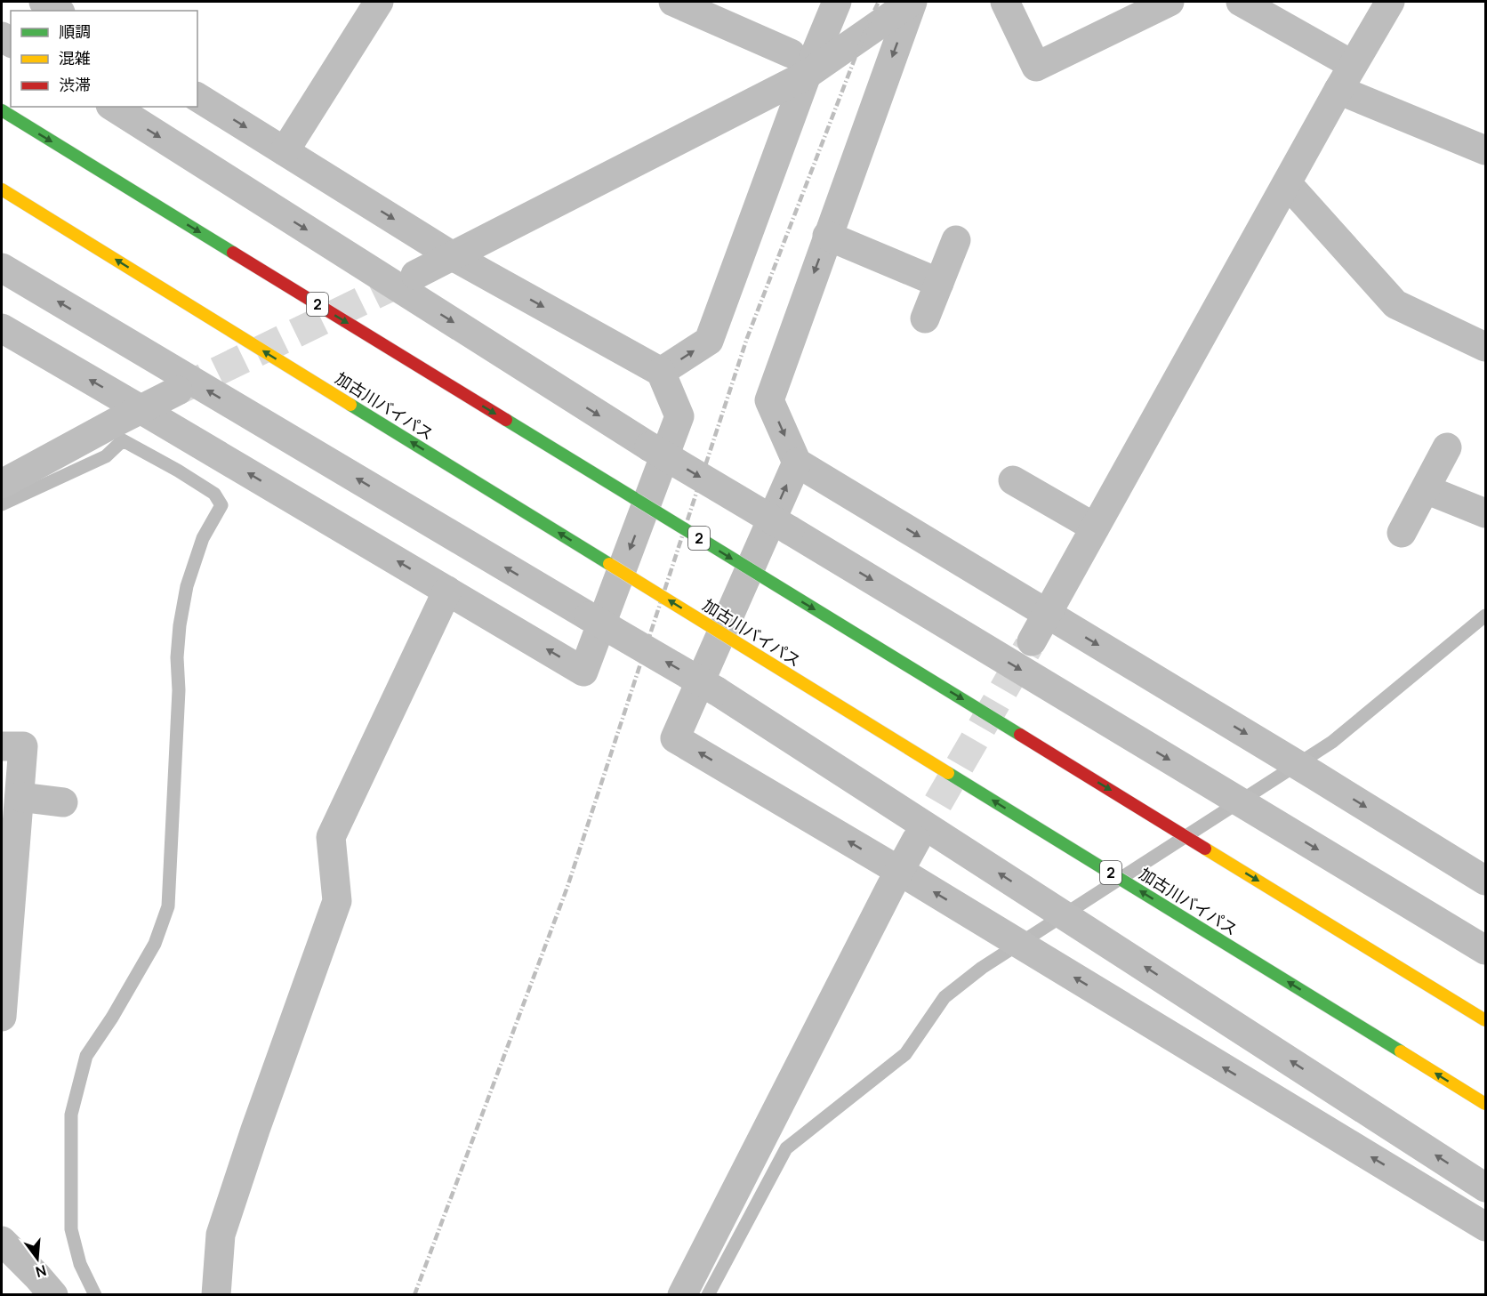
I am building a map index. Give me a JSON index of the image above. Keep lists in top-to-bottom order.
{
  "streets": {
    "highway": ["2", "加古川バイパス"]
  },
  "legend": ["順調", "混雑", "渋滞"],
  "north": "bottom"
}
